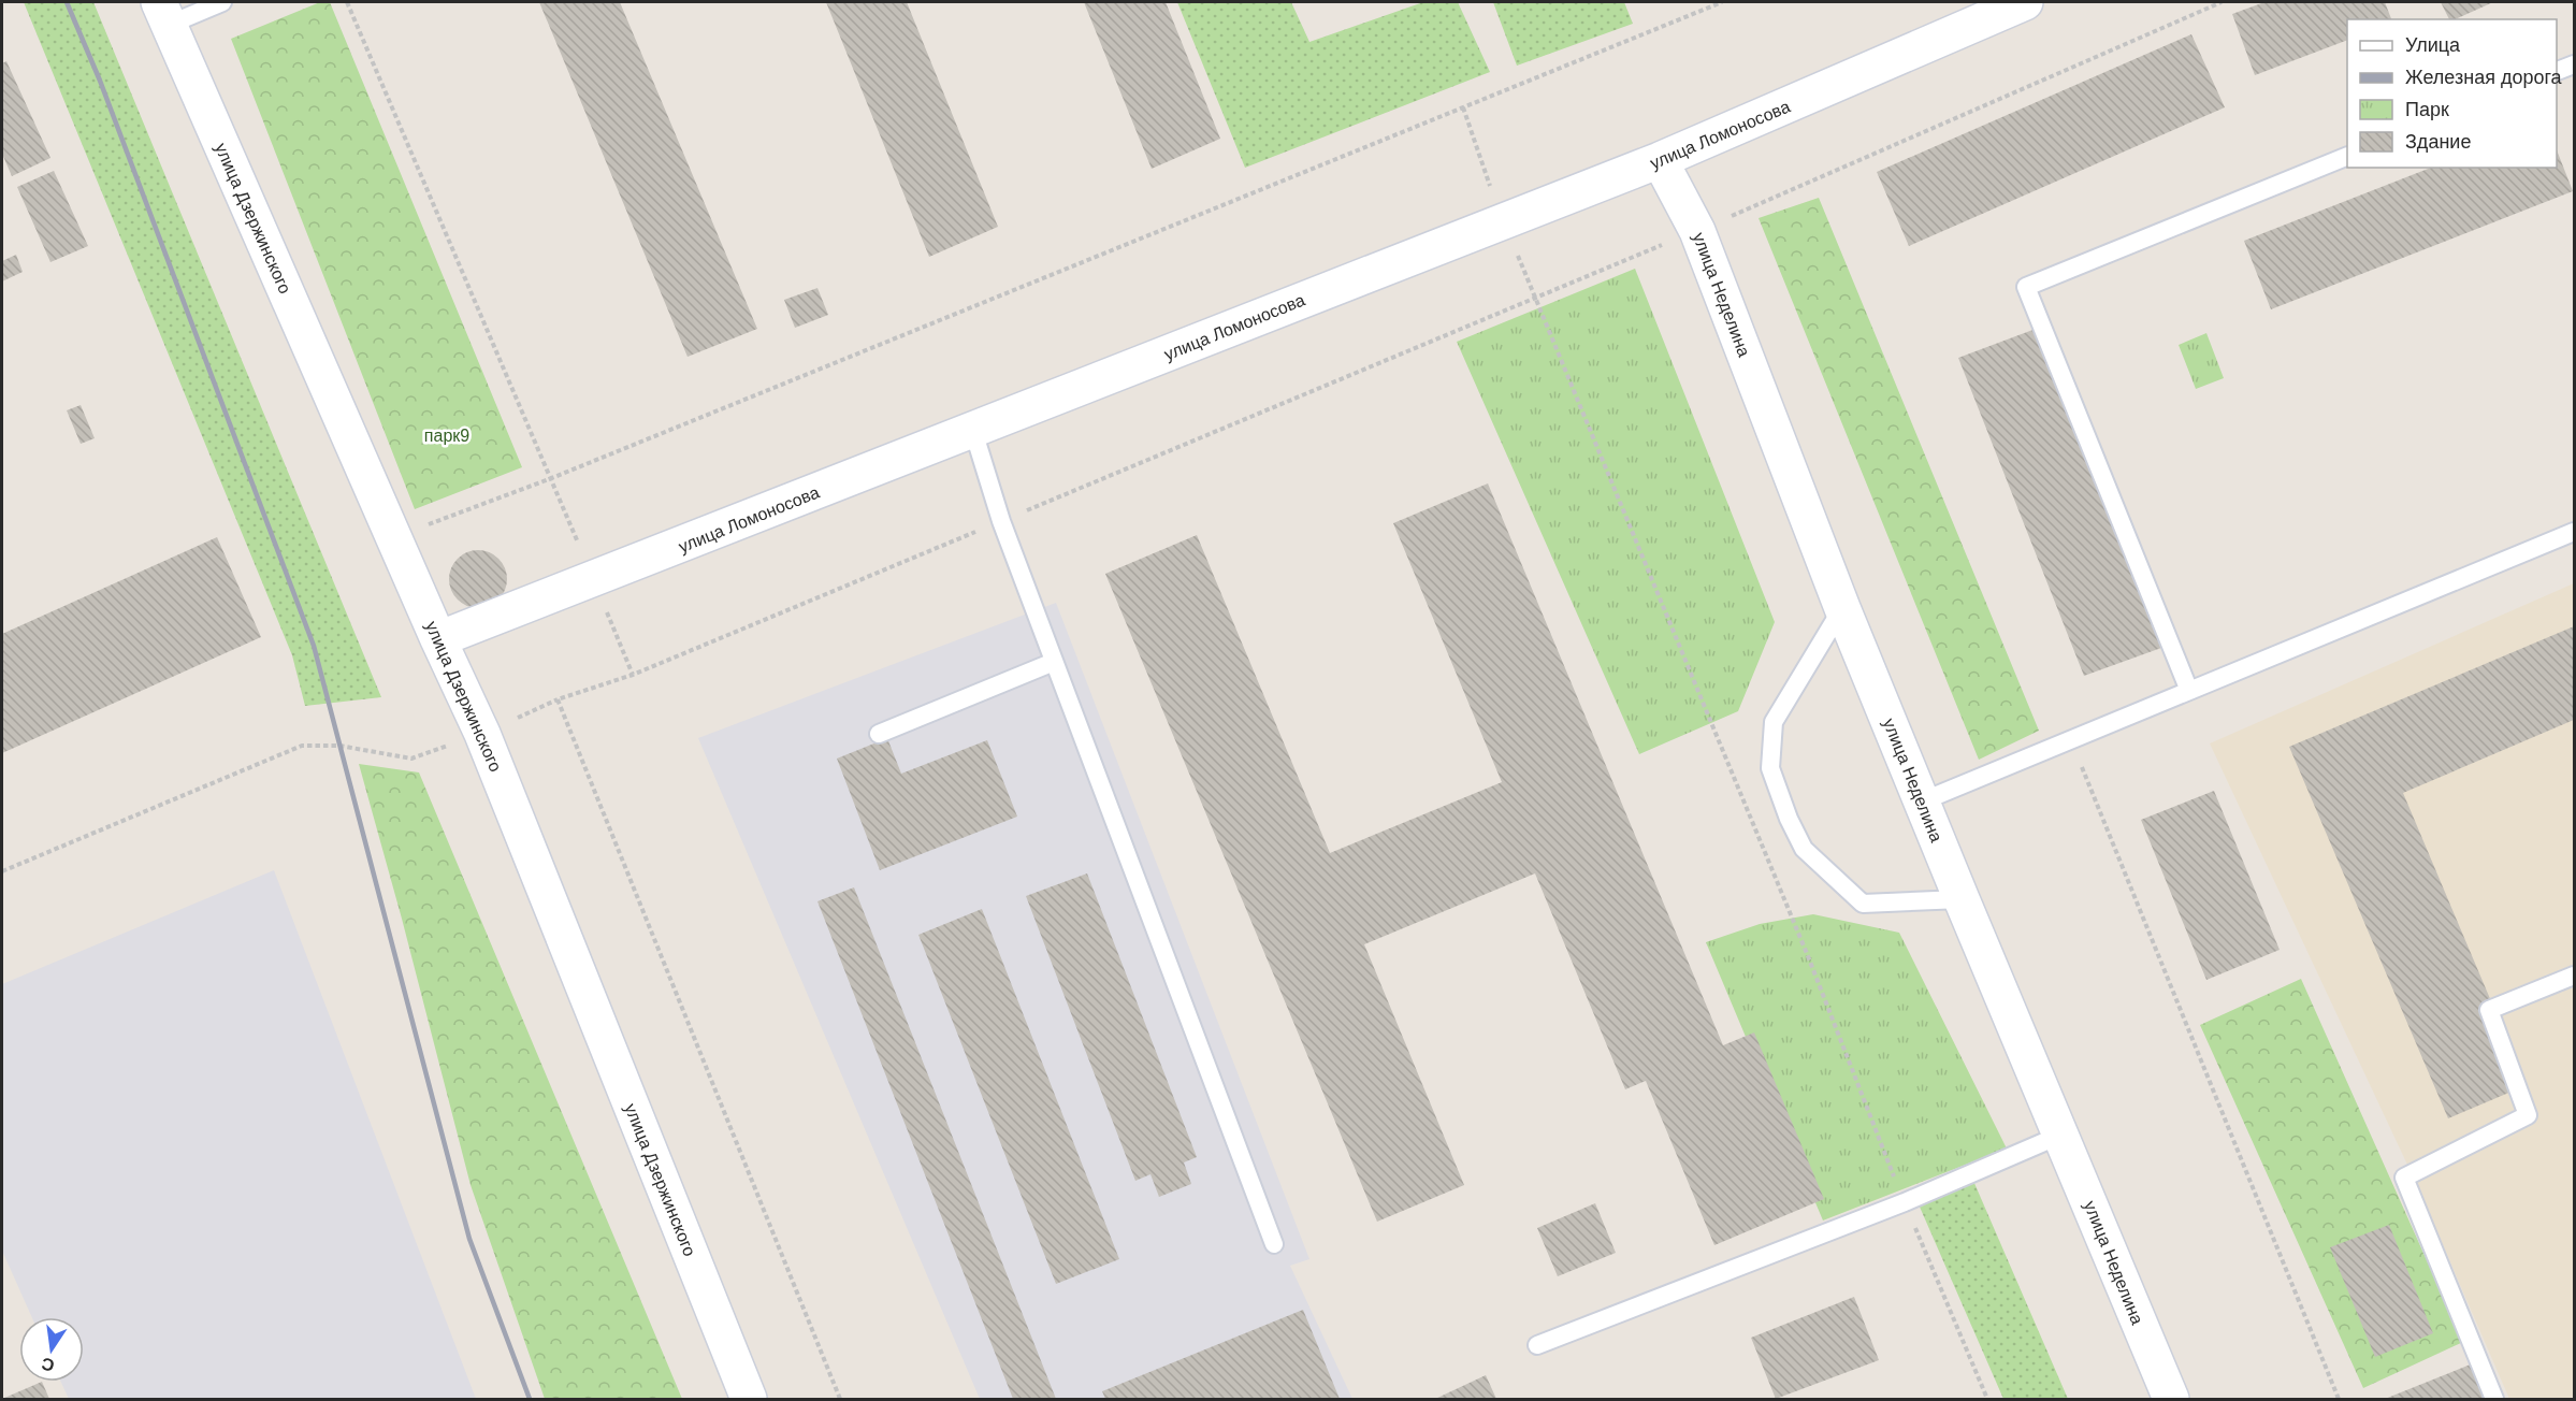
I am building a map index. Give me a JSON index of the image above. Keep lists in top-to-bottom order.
{
  "streets": {
    "street": ["улица Ломоносова", "улица Дзержинского", "улица Неделина"]
  },
  "crossings": [
    ["улица Ломоносова", "улица Дзержинского"],
    ["улица Ломоносова", "улица Неделина"]
  ],
  "parks": ["парк9"],
  "legend": [
    "Улица",
    "Железная дорога",
    "Парк",
    "Здание"
  ],
  "north": "bottom"
}
